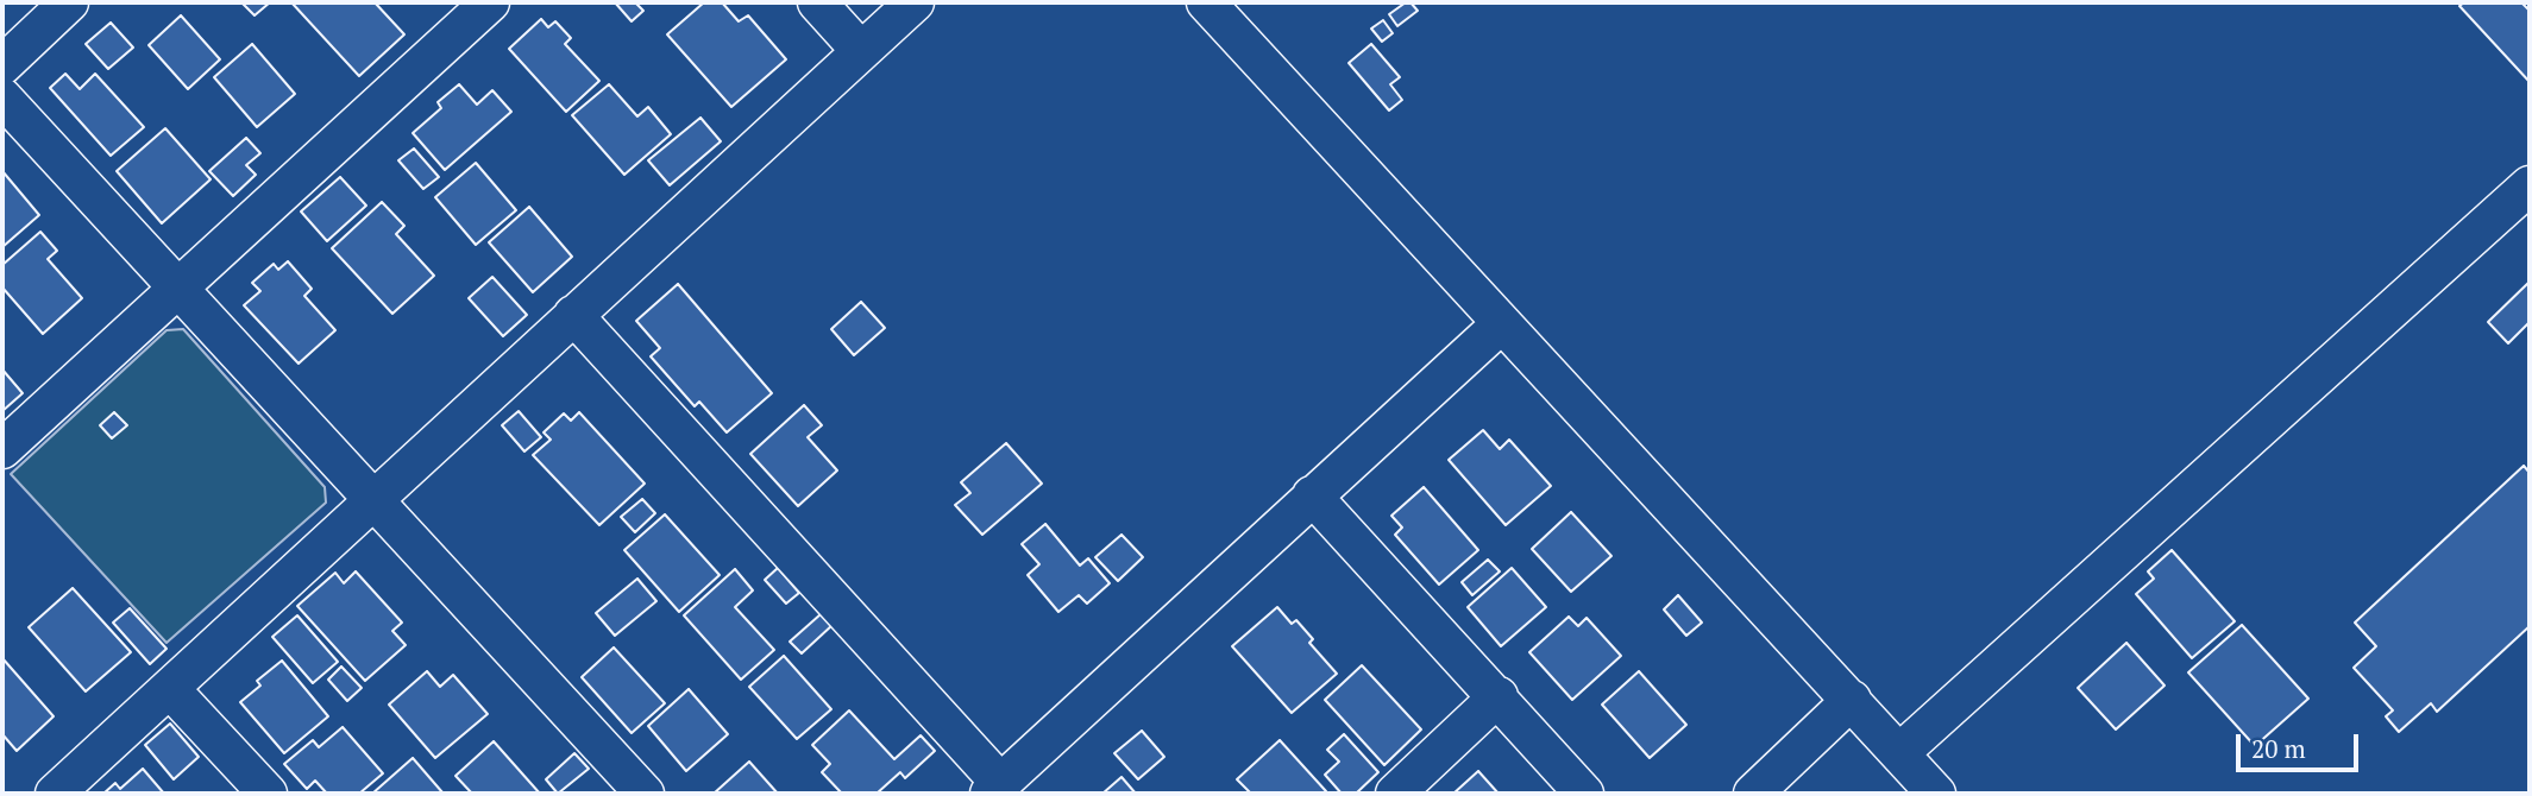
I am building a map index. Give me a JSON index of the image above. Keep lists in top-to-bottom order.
{
  "scale_bar": "20 m"
}
